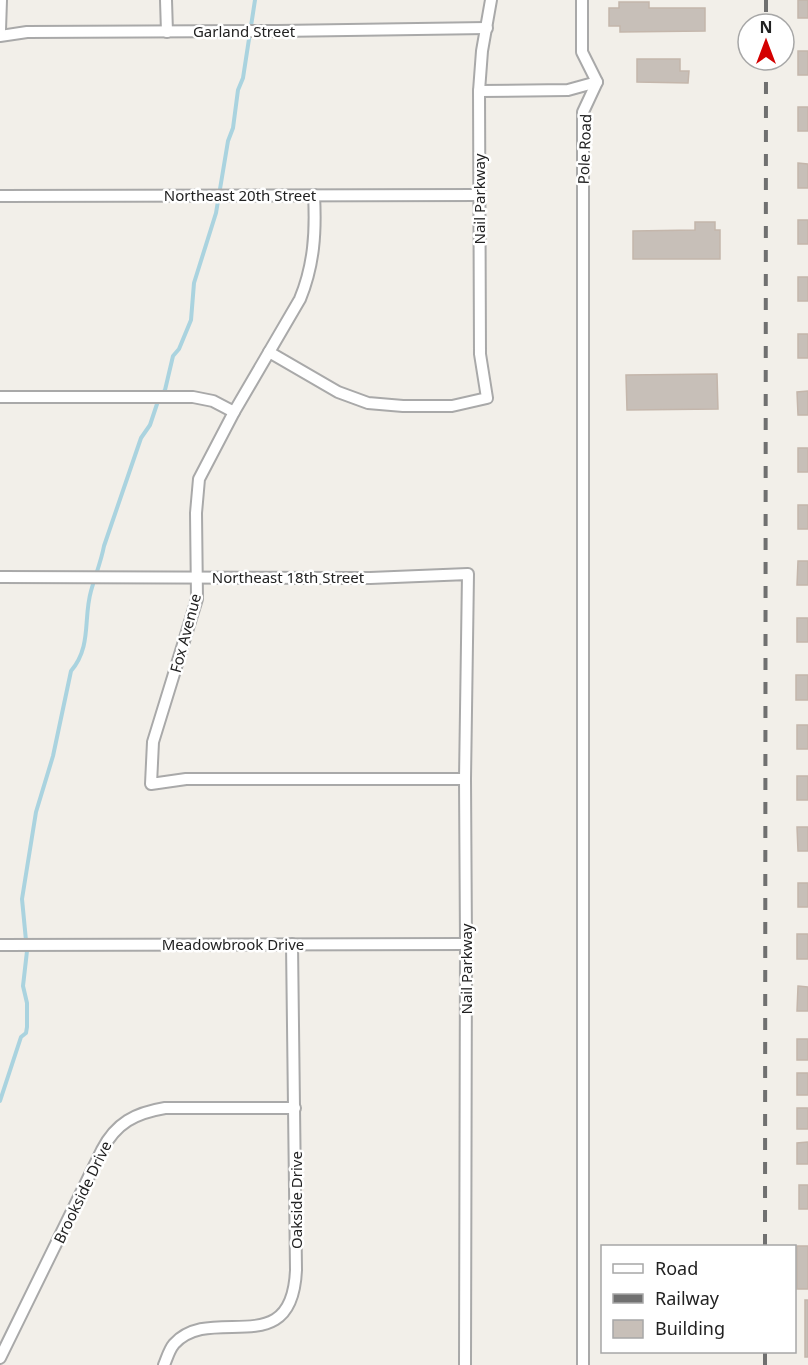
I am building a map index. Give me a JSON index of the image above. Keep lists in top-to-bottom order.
{
  "streets": {
    "street": [
      "Garland Street",
      "Pole Road",
      "Northeast 20th Street",
      "Nail Parkway",
      "Northeast 18th Street",
      "Fox Avenue",
      "Meadowbrook Drive",
      "Brookside Drive",
      "Oakside Drive"
    ]
  },
  "crossings": [
    ["Garland Street", "Nail Parkway"],
    ["Northeast 20th Street", "Nail Parkway"],
    ["Northeast 20th Street", "Fox Avenue"],
    ["Nail Parkway", "Northeast 18th Street"],
    ["Nail Parkway", "Fox Avenue"],
    ["Nail Parkway", "Meadowbrook Drive"],
    ["Northeast 18th Street", "Fox Avenue"],
    ["Meadowbrook Drive", "Oakside Drive"],
    ["Brookside Drive", "Oakside Drive"]
  ],
  "legend": ["Road", "Railway", "Building"],
  "north": "top"
}
